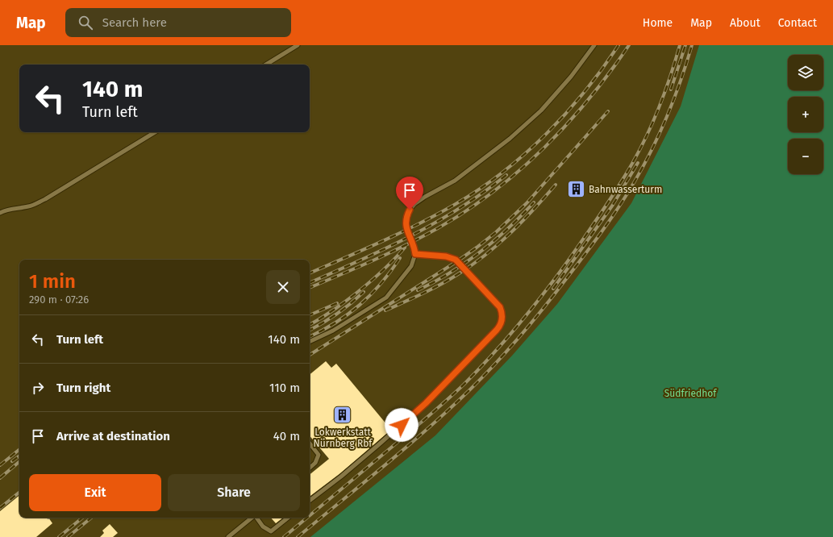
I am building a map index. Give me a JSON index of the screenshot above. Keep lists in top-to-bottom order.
{
  "parks": ["Südfriedhof"],
  "places": {
    "building": ["Bahnwasserturm", "Lokwerkstatt Nürnberg Rbf"]
  },
  "page": {
    "header": "Map",
    "search": "Search here",
    "nav": [
      "Home",
      "Map",
      "About",
      "Contact"
    ],
    "map_buttons": ["+", "−"],
    "turn": ["140 m", "Turn left"],
    "heading": ["1 min", "290 m · 07:26"],
    "list": [
      {
        "name": "Turn left",
        "value": "140 m"
      },
      {
        "name": "Turn right",
        "value": "110 m"
      },
      {
        "name": "Arrive at destination",
        "value": "40 m"
      }
    ],
    "buttons": ["Exit", "Share"]
  }
}
